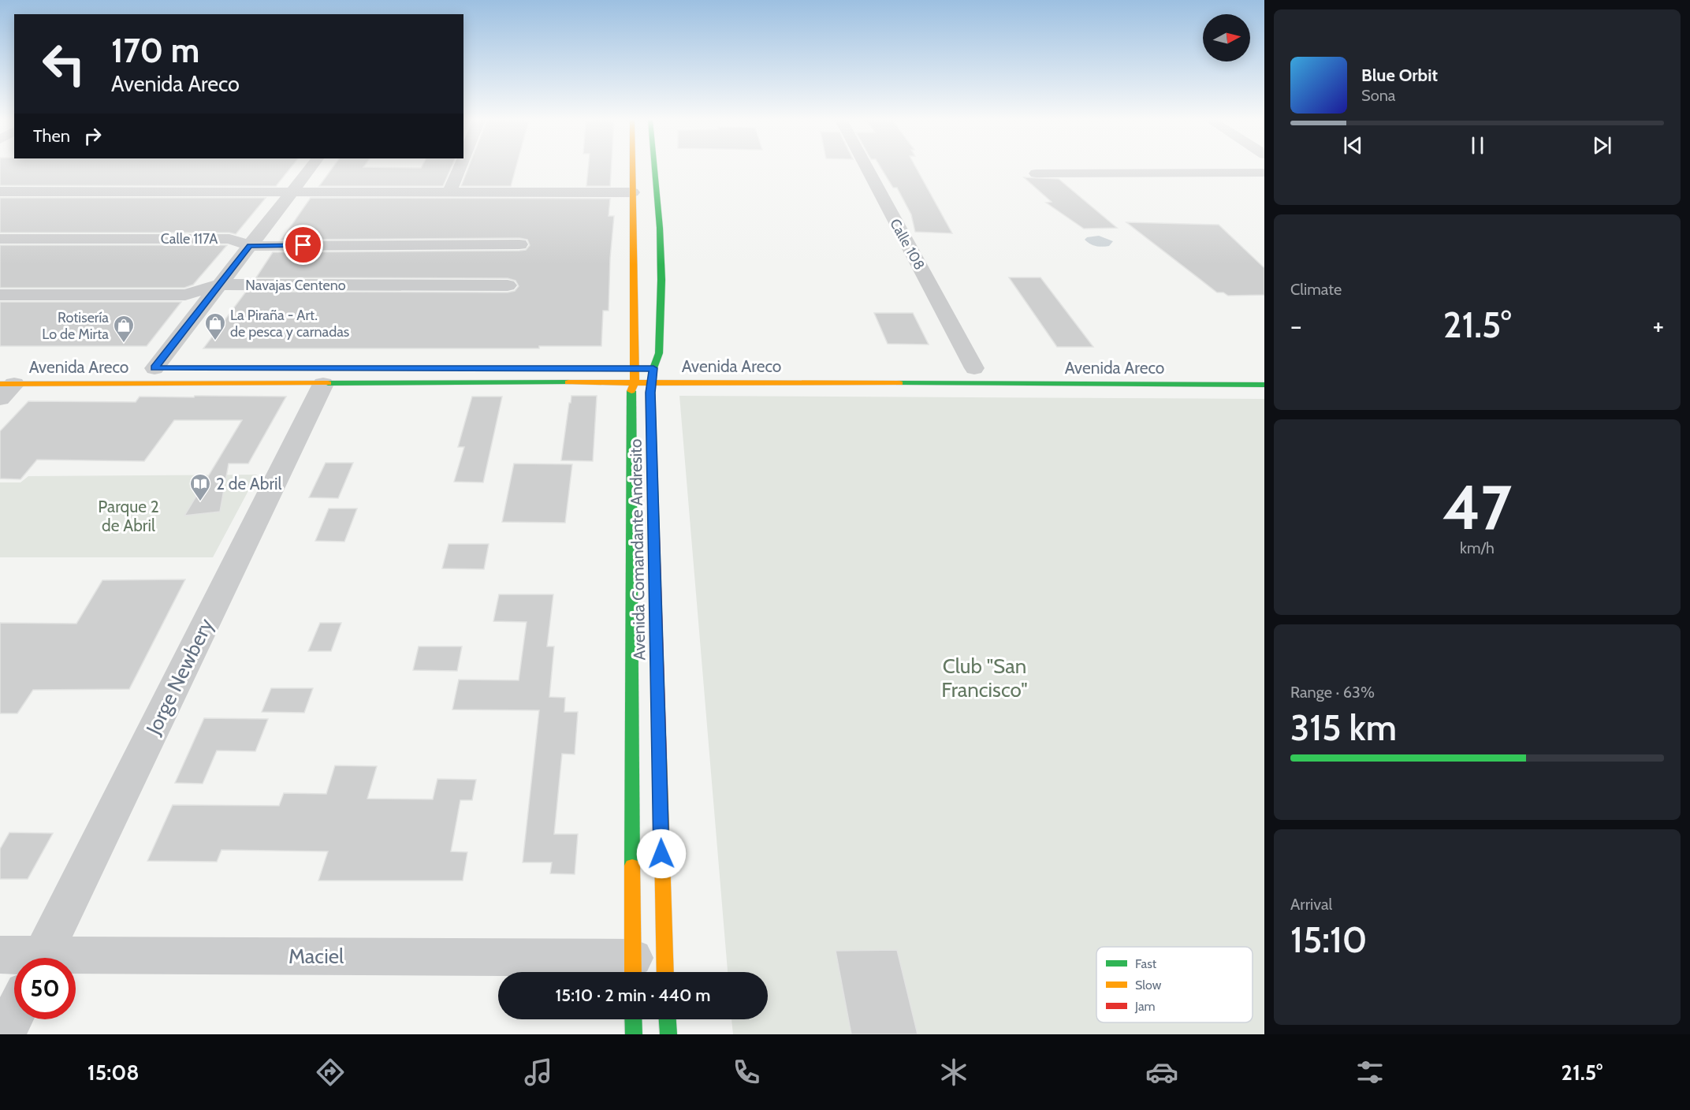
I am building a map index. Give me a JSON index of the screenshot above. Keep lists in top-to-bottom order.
{
  "streets": {
    "main road": ["Avenida Areco", "Avenida Comandante Andresito"],
    "street": [
      "Calle 117A",
      "Calle 108",
      "Navajas Centeno",
      "Jorge Newbery",
      "Maciel"
    ]
  },
  "crossings": [
    ["Avenida Areco", "Avenida Comandante Andresito"],
    ["Avenida Areco", "Jorge Newbery"],
    ["Avenida Comandante Andresito", "Maciel"]
  ],
  "parks": ["Parque 2 de Abril", "Club \"San Francisco\""],
  "places": {
    "shop": ["La Piraña - Art. de pesca y carnadas", "Rotisería Lo de Mirta"],
    "library": ["2 de Abril"]
  },
  "legend": ["Fast", "Slow", "Jam"],
  "north": "right",
  "page": {
    "turn": ["170 m", "Avenida Areco"],
    "song": ["Blue Orbit", "Sona"],
    "then": "Then",
    "tile": [
      "Climate",
      ["47", "km/h"],
      ["Range · 63%", "315 km"],
      ["Arrival", "15:10"]
    ],
    "heat": ["−", "21.5°", "+"],
    "limit": "50",
    "trip": "15:10 · 2 min · 440 m",
    "tabs": ["15:08", "21.5°"]
  }
}
